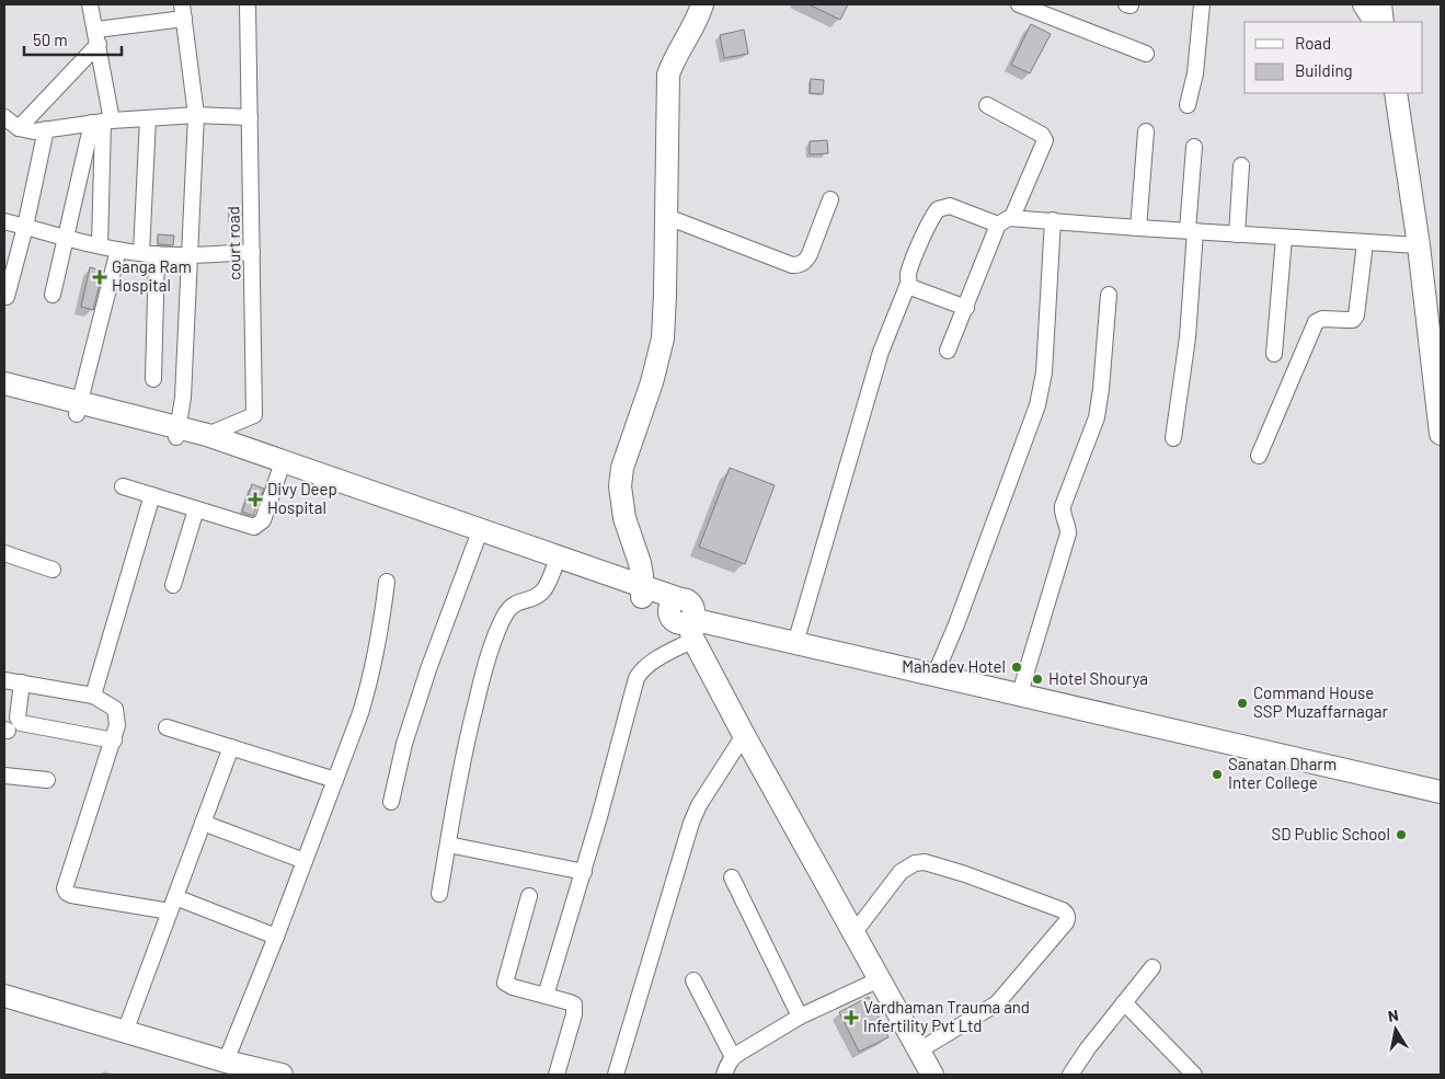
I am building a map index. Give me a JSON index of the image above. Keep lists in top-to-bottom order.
{
  "streets": {
    "street": ["court road"]
  },
  "places": {
    "health": ["Ganga Ram Hospital", "Divy Deep Hospital", "Vardhaman Trauma and Infertility Pvt Ltd"],
    "other": [
      "Mahadev Hotel",
      "Hotel Shourya",
      "Command House SSP Muzaffarnagar",
      "Sanatan Dharm Inter College",
      "SD Public School"
    ]
  },
  "legend": ["Road", "Building"],
  "scale_bar": "50 m",
  "north": "top"
}
